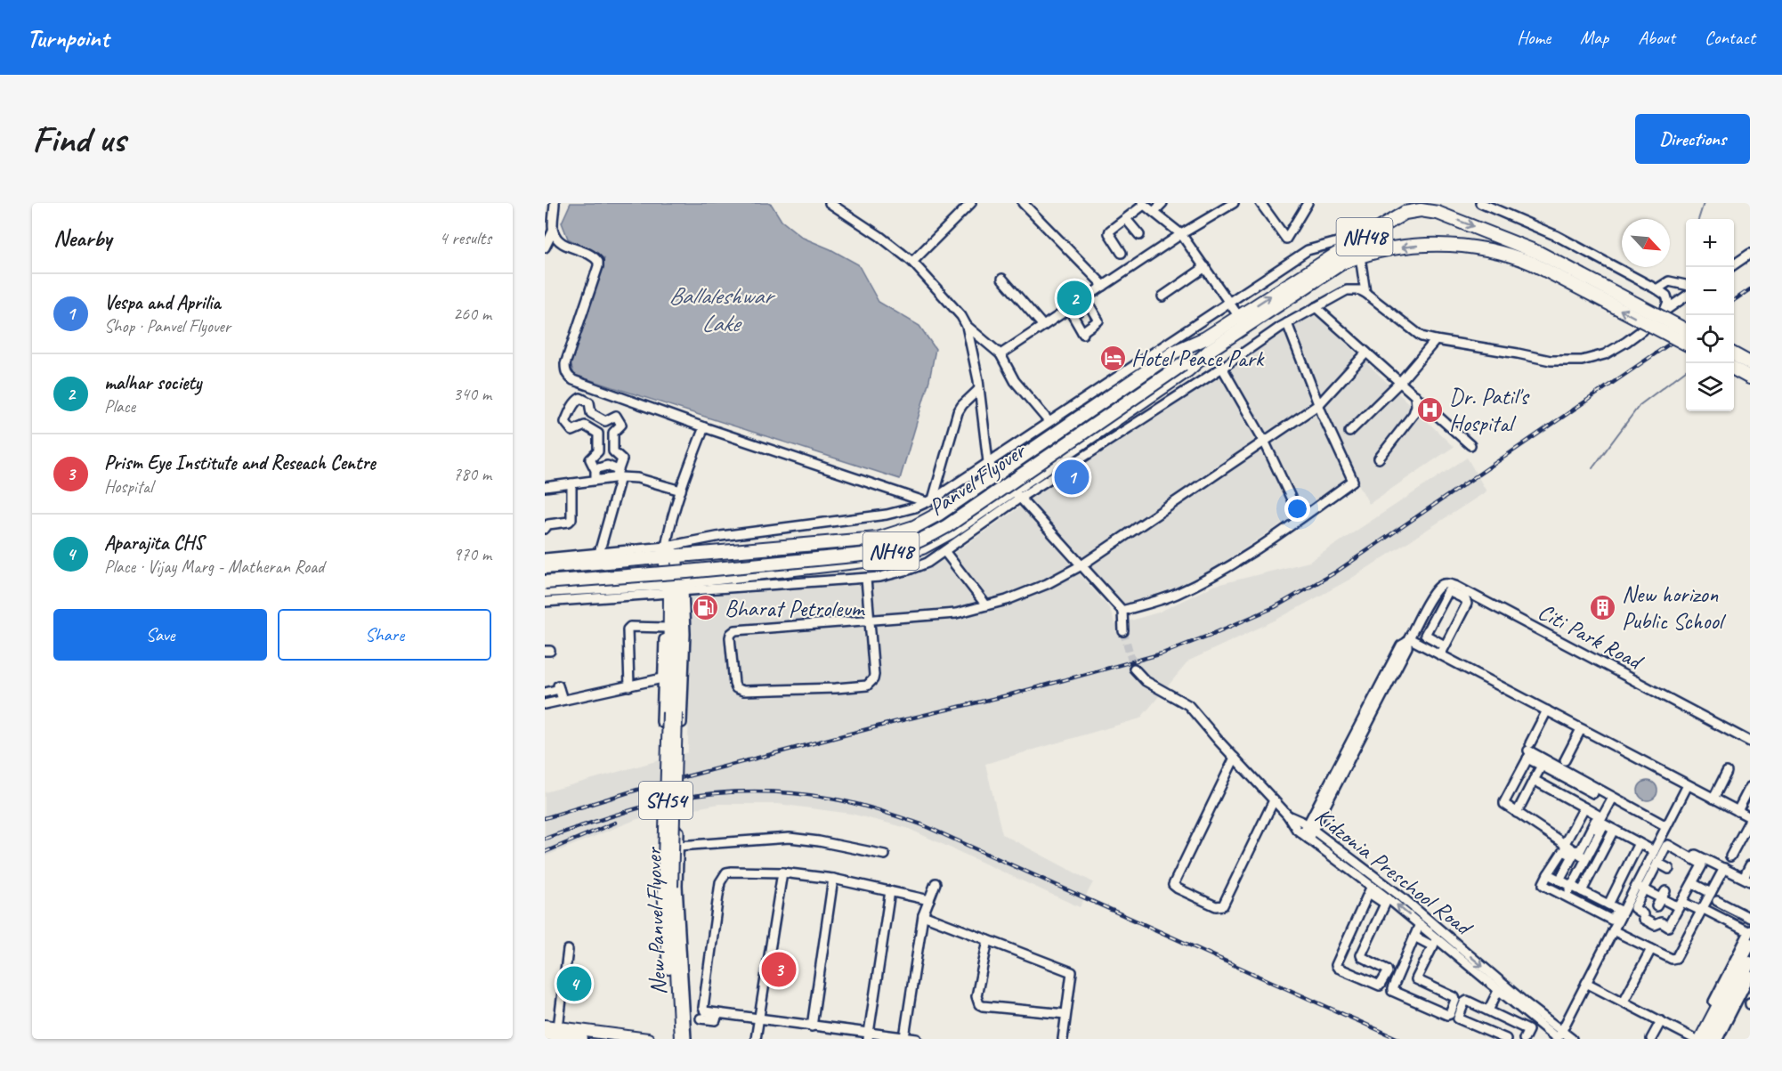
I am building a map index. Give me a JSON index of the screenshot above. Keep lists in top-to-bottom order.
{
  "streets": {
    "highway": ["NH48", "Panvel Flyover"],
    "main road": ["SH54", "New Panvel Flyover"],
    "street": ["Citi Park Road", "Kidzonia Preschool Road"]
  },
  "crossings": [
    ["NH48", "Panvel Flyover"],
    ["SH54", "New Panvel Flyover"]
  ],
  "water": ["Ballaleshwar Lake"],
  "places": {
    "hotel": ["Hotel Peace Park"],
    "hospital": ["Dr. Patil's Hospital"],
    "building": ["New horizon Public School"],
    "fuel station": ["Bharat Petroleum"]
  },
  "north": "bottom right",
  "page": {
    "header": "Turnpoint",
    "nav": [
      "Home",
      "Map",
      "About",
      "Contact"
    ],
    "buttons": [
      "Directions",
      ["Save", "Share"]
    ],
    "title": "Find us",
    "heading": ["Nearby", "4 results"],
    "map_buttons": ["+", "−"],
    "list": [
      {
        "mark": "1",
        "name": "Vespa and Aprilia",
        "note": "Shop · Panvel Flyover",
        "value": "260 m"
      },
      {
        "mark": "2",
        "name": "malhar society",
        "note": "Place",
        "value": "340 m"
      },
      {
        "mark": "3",
        "name": "Prism Eye Institute and Reseach Centre",
        "note": "Hospital",
        "value": "780 m"
      },
      {
        "mark": "4",
        "name": "Aparajita CHS",
        "note": "Place · Vijay Marg - Matheran Road",
        "value": "970 m"
      }
    ],
    "pins": [
      "2",
      "1",
      "3",
      "4"
    ]
  }
}
